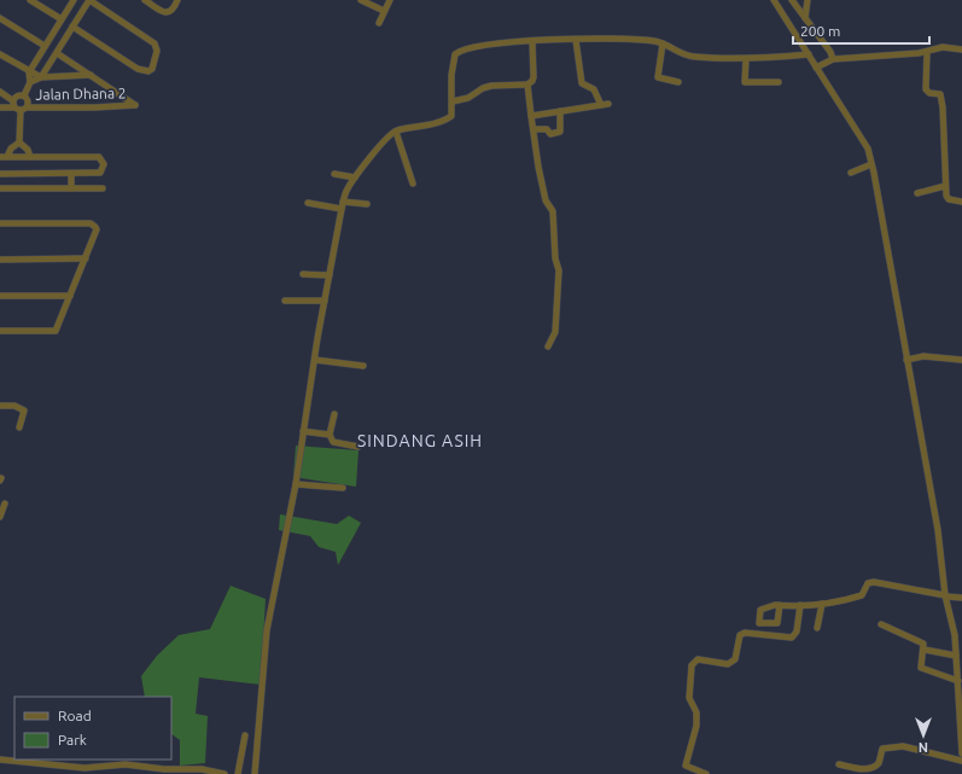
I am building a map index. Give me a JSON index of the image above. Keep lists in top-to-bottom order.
{
  "streets": {
    "street": ["Jalan Dhana 2"]
  },
  "districts": ["SINDANG ASIH"],
  "legend": ["Road", "Park"],
  "scale_bar": "200 m",
  "north": "bottom"
}
